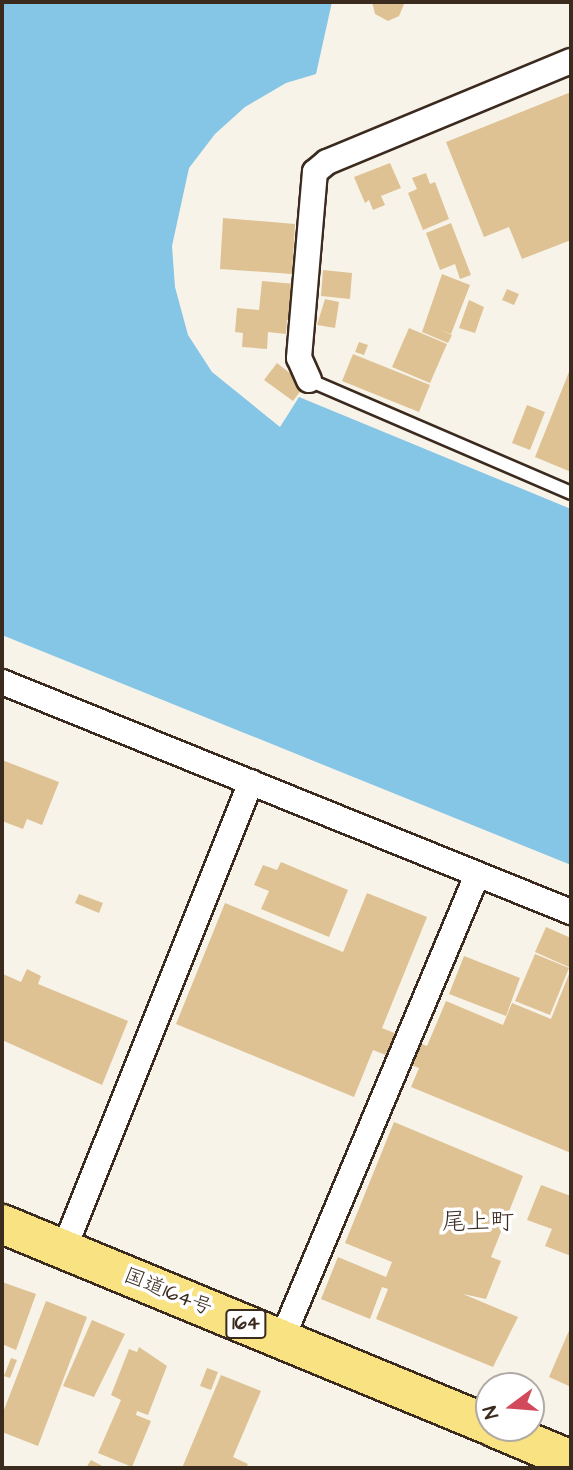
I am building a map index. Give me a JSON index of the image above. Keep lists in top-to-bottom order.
{
  "streets": {
    "highway": ["国道164号", "164"]
  },
  "districts": ["尾上町"],
  "north": "left"
}
